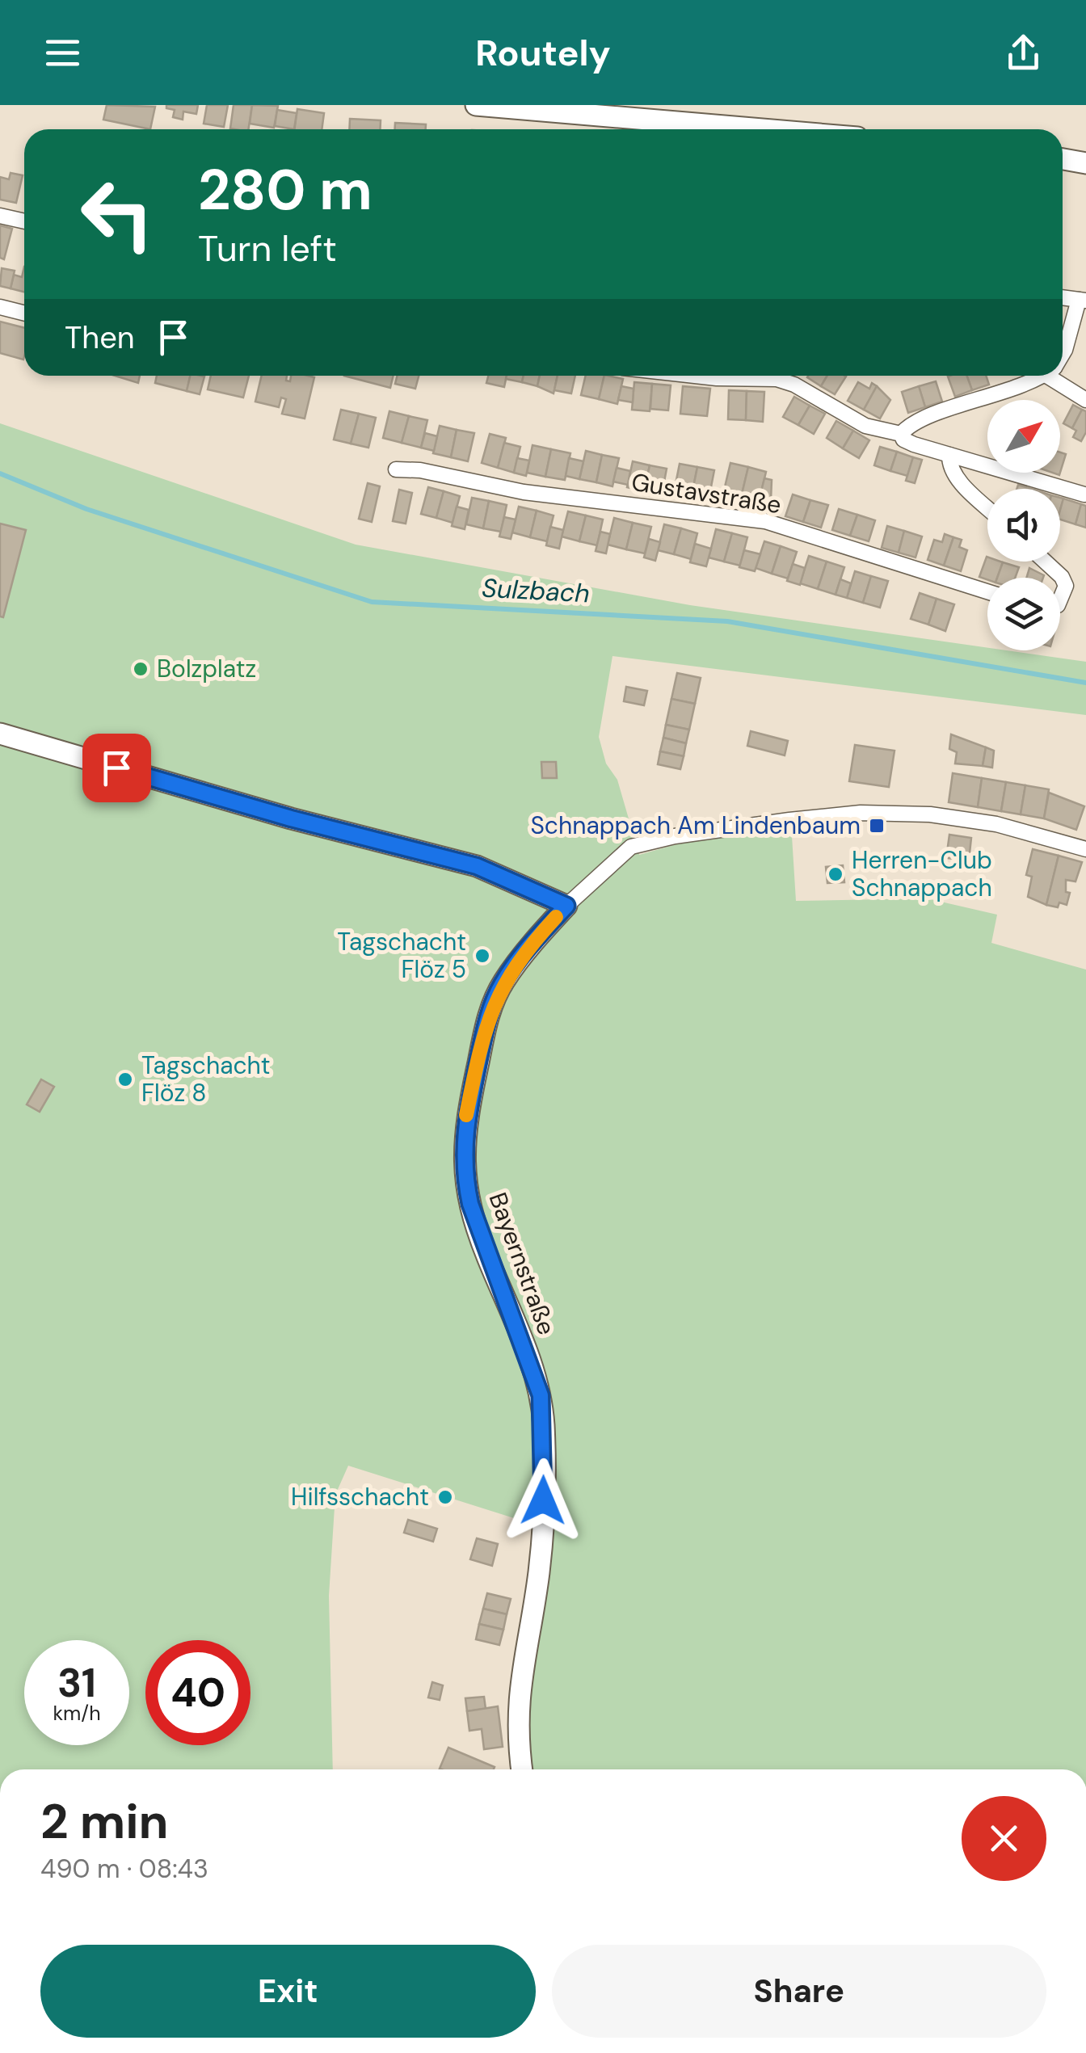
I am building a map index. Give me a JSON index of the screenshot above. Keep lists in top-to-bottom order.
{
  "streets": {
    "street": ["Gustavstraße", "Bayernstraße"]
  },
  "water": ["Sulzbach"],
  "places": {
    "other": [
      "Bolzplatz",
      "Herren-Club Schnappach",
      "Tagschacht Flöz 5",
      "Tagschacht Flöz 8",
      "Hilfsschacht"
    ],
    "transit": ["Schnappach Am Lindenbaum"]
  },
  "north": "top right",
  "page": {
    "header": "Routely",
    "turn": ["280 m", "Turn left"],
    "then": "Then",
    "speed": "31 km/h",
    "limit": "40",
    "heading": ["2 min", "490 m · 08:43"],
    "buttons": ["Exit", "Share"]
  }
}
